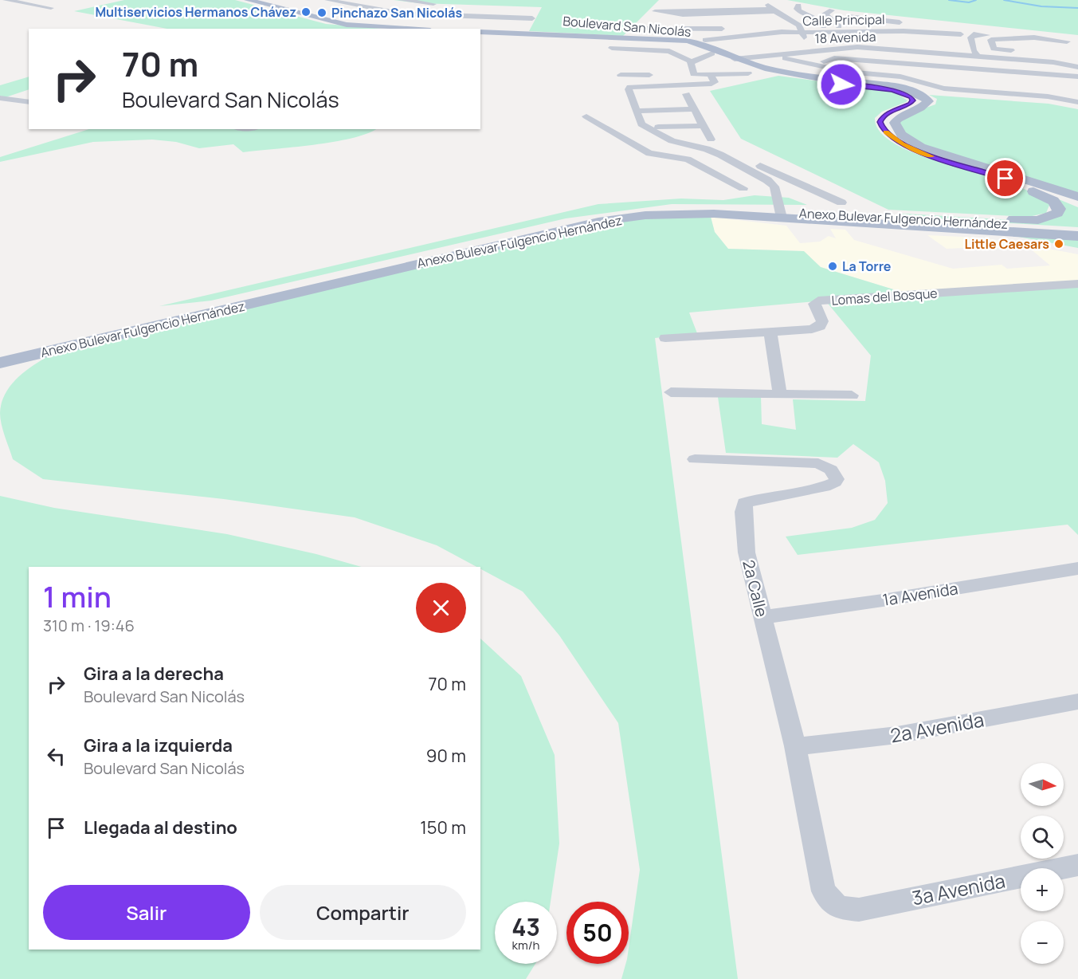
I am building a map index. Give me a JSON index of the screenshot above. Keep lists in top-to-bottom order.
{
  "streets": {
    "main road": ["Boulevard San Nicolás", "Anexo Bulevar Fulgencio Hernández"],
    "street": [
      "Calle Principal",
      "18 Avenida",
      "Lomas del Bosque",
      "2a Calle",
      "1a Avenida",
      "2a Avenida",
      "3a Avenida"
    ]
  },
  "crossings": [
    ["Calle Principal", "Boulevard San Nicolás"],
    ["Boulevard San Nicolás", "18 Avenida"],
    ["2a Calle", "1a Avenida"],
    ["2a Calle", "2a Avenida"],
    ["2a Calle", "3a Avenida"]
  ],
  "places": [
    "Multiservicios Hermanos Chávez",
    "Pinchazo San Nicolás",
    "Little Caesars",
    "La Torre"
  ],
  "north": "right",
  "page": {
    "turn": ["70 m", "Boulevard San Nicolás"],
    "heading": ["1 min", "310 m · 19:46"],
    "list": [
      {
        "name": "Gira a la derecha",
        "note": "Boulevard San Nicolás",
        "value": "70 m"
      },
      {
        "name": "Gira a la izquierda",
        "note": "Boulevard San Nicolás",
        "value": "90 m"
      },
      {
        "name": "Llegada al destino",
        "value": "150 m"
      }
    ],
    "map_buttons": ["+", "−"],
    "buttons": ["Salir", "Compartir"],
    "speed": "43 km/h",
    "limit": "50"
  }
}
